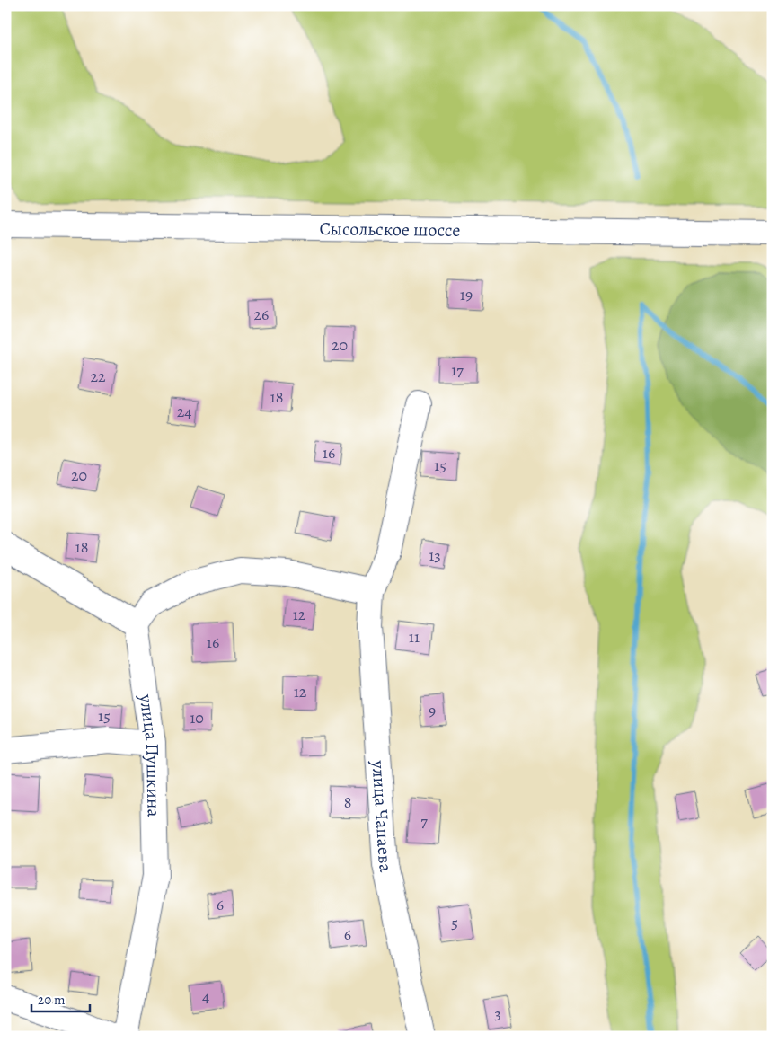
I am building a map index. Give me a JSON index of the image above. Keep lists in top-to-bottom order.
{
  "streets": {
    "main road": ["Сысольское шоссе", "улица Пушкина", "улица Чапаева"]
  },
  "house_numbers": [
    "19",
    "26",
    "20",
    "17",
    "22",
    "18",
    "24",
    "16",
    "15",
    "20",
    "18",
    "13",
    "12",
    "11",
    "16",
    "12",
    "9",
    "15",
    "10",
    "8",
    "7",
    "6",
    "5",
    "6",
    "4",
    "3"
  ],
  "scale_bar": "20 m"
}
